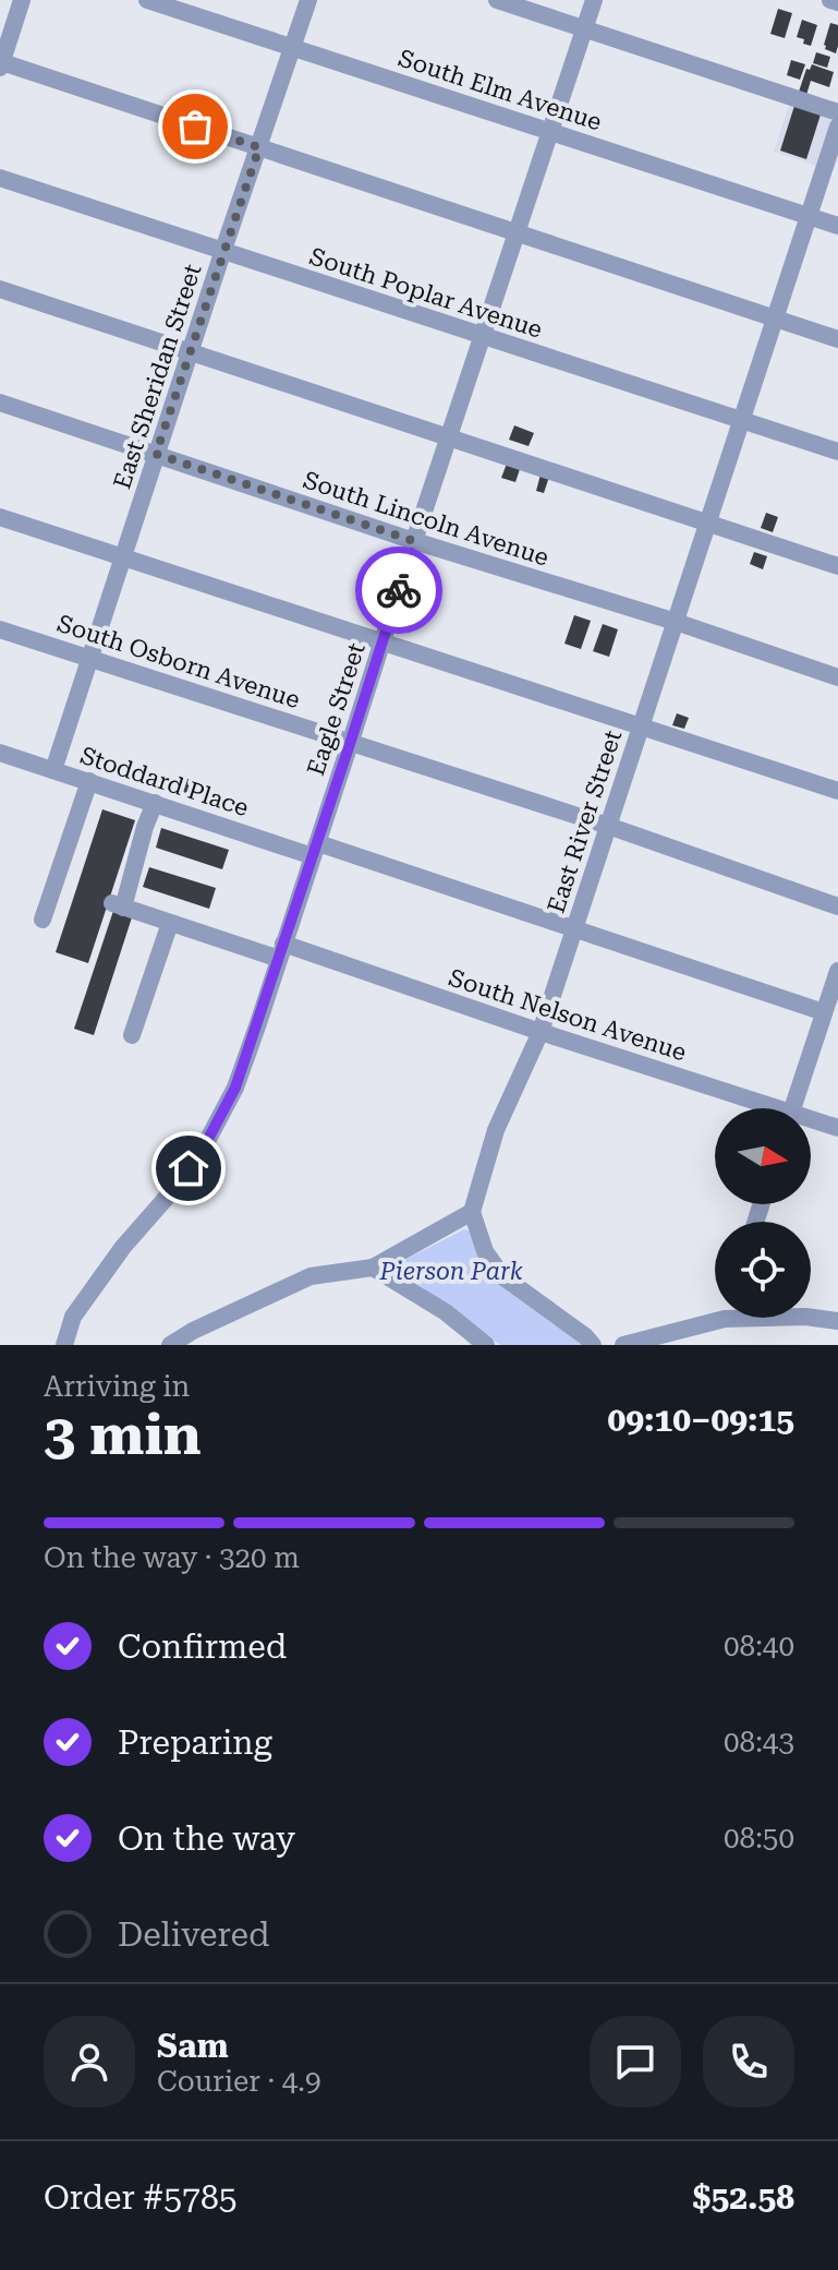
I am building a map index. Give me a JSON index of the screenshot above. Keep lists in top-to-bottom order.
{
  "streets": {
    "street": [
      "South Elm Avenue",
      "South Poplar Avenue",
      "East Sheridan Street",
      "South Lincoln Avenue",
      "South Osborn Avenue",
      "Eagle Street",
      "Stoddard Place",
      "East River Street",
      "South Nelson Avenue"
    ]
  },
  "crossings": [
    ["South Elm Avenue", "East Sheridan Street"],
    ["South Elm Avenue", "Eagle Street"],
    ["South Elm Avenue", "East River Street"],
    ["South Poplar Avenue", "East Sheridan Street"],
    ["South Poplar Avenue", "Eagle Street"],
    ["South Poplar Avenue", "East River Street"],
    ["East Sheridan Street", "South Lincoln Avenue"],
    ["East Sheridan Street", "South Osborn Avenue"],
    ["East Sheridan Street", "Stoddard Place"],
    ["South Lincoln Avenue", "Eagle Street"],
    ["South Lincoln Avenue", "East River Street"],
    ["South Osborn Avenue", "Eagle Street"],
    ["South Osborn Avenue", "East River Street"],
    ["Eagle Street", "Stoddard Place"],
    ["Eagle Street", "South Nelson Avenue"],
    ["Stoddard Place", "East River Street"],
    ["Stoddard Place", "South Nelson Avenue"],
    ["East River Street", "South Nelson Avenue"]
  ],
  "parks": ["Pierson Park"],
  "north": "right",
  "page": {
    "heading": ["3 min", "Arriving in", "09:10–09:15"],
    "panel": [
      "Sam",
      "Courier · 4.9",
      "Order #5785",
      "$52.58"
    ],
    "bar": "On the way · 320 m",
    "list": [
      ["Confirmed", "08:40"],
      ["Preparing", "08:43"],
      ["On the way", "08:50"],
      "Delivered"
    ]
  }
}
